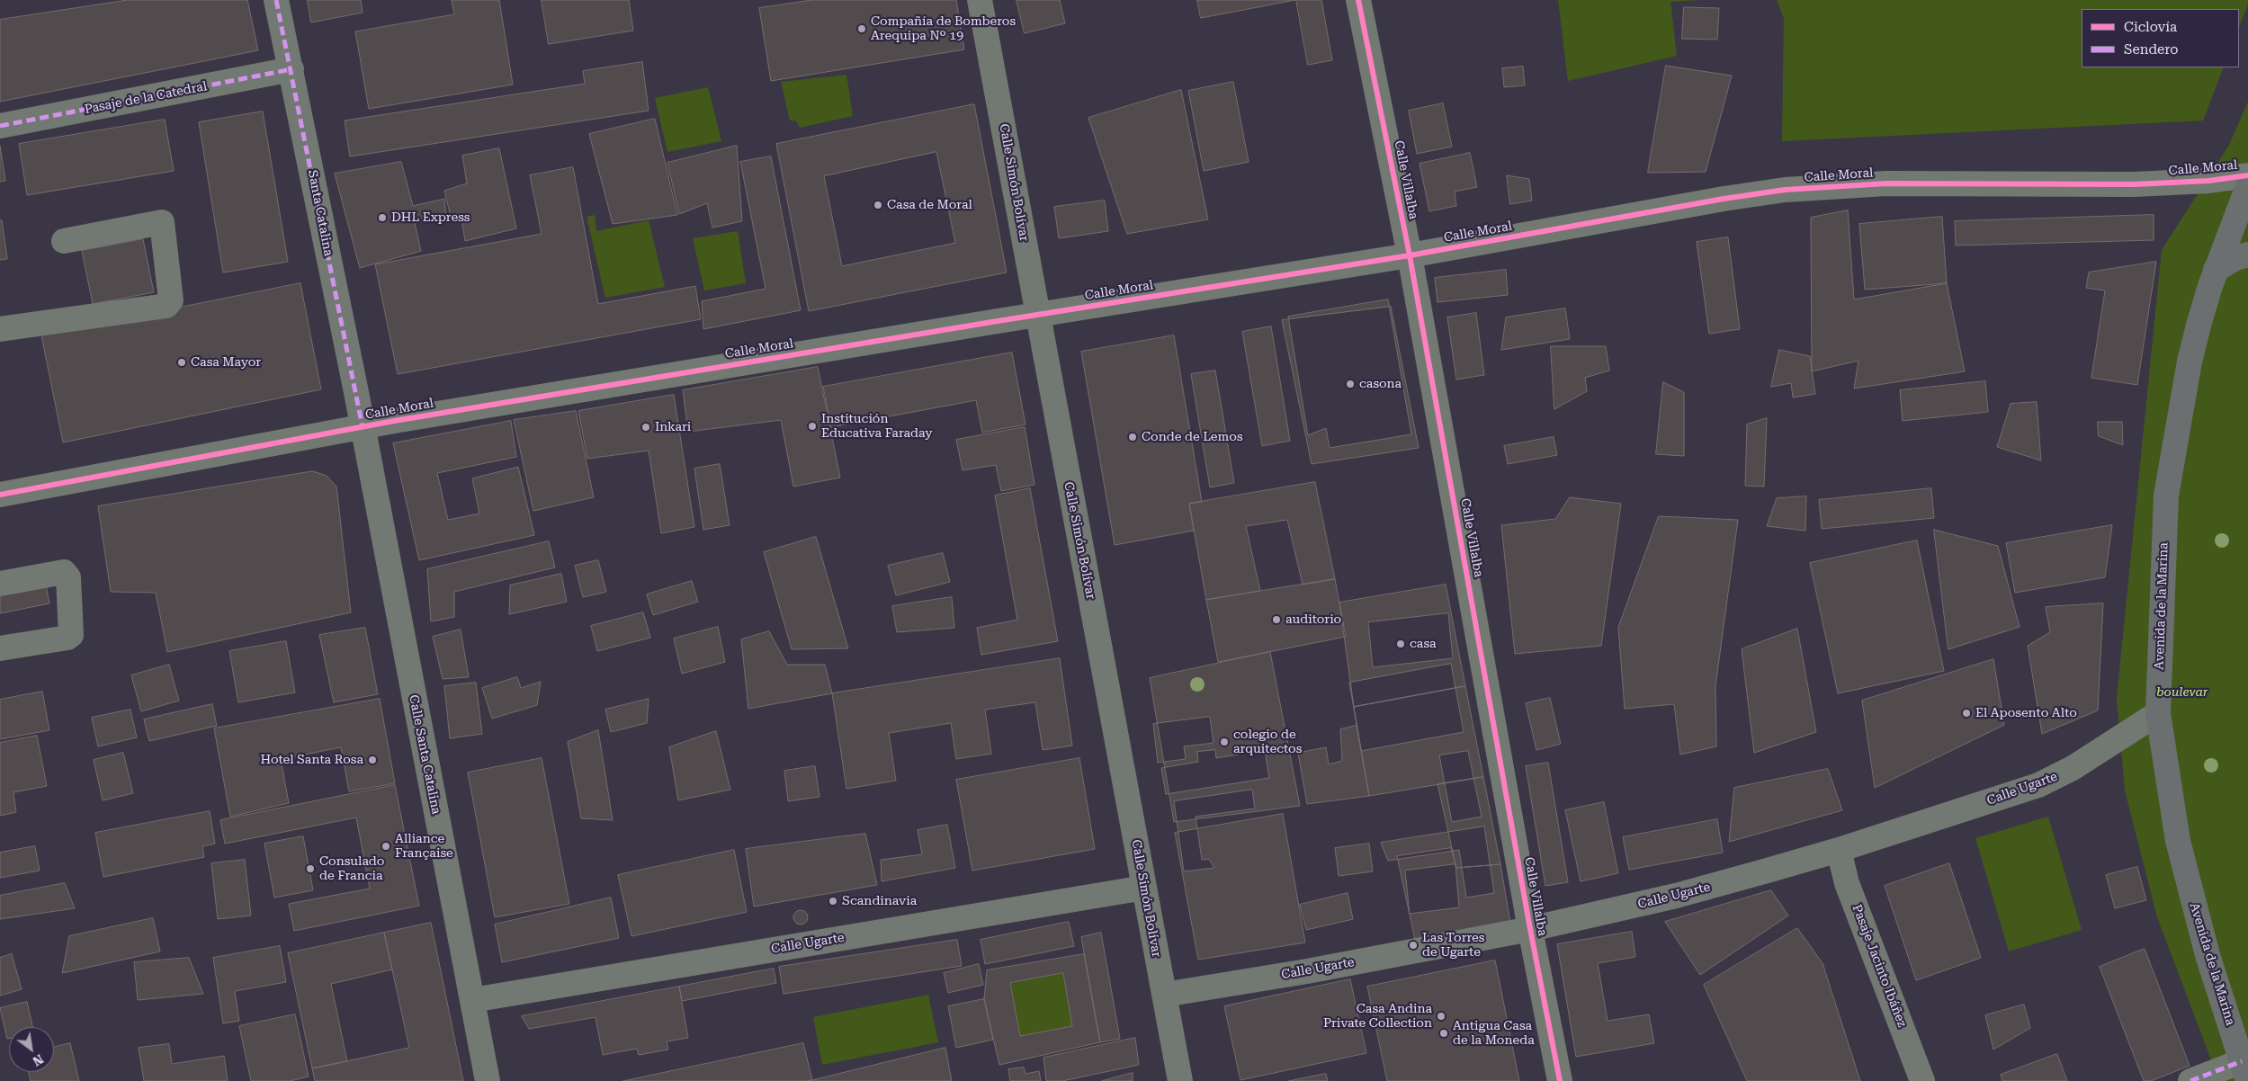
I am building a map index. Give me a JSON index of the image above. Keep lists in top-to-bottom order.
{
  "streets": {
    "main road": ["Avenida de la Marina"],
    "street": [
      "Pasaje de la Catedral",
      "Calle Moral",
      "Calle Villalba",
      "Calle Simón Bolívar",
      "Santa Catalina",
      "Calle Santa Catalina",
      "Calle Ugarte",
      "Pasaje Jacinto Ibáñez"
    ]
  },
  "crossings": [
    ["Pasaje de la Catedral", "Santa Catalina"],
    ["Calle Moral", "Calle Villalba"],
    ["Calle Moral", "Calle Simón Bolívar"],
    ["Calle Moral", "Santa Catalina"],
    ["Calle Moral", "Calle Santa Catalina"],
    ["Calle Villalba", "Calle Ugarte"],
    ["Calle Simón Bolívar", "Calle Ugarte"],
    ["Santa Catalina", "Calle Santa Catalina"],
    ["Avenida de la Marina", "Calle Ugarte"],
    ["Calle Santa Catalina", "Calle Ugarte"],
    ["Calle Ugarte", "Pasaje Jacinto Ibáñez"]
  ],
  "parks": ["boulevar"],
  "places": [
    "Compañía de Bomberos Arequipa Nº 19",
    "Casa de Moral",
    "DHL Express",
    "Casa Mayor",
    "casona",
    "Institución Educativa Faraday",
    "Inkari",
    "Conde de Lemos",
    "auditorio",
    "casa",
    "El Aposento Alto",
    "colegio de arquitectos",
    "Hotel Santa Rosa",
    "Alliance Française",
    "Consulado de Francia",
    "Scandinavia",
    "Las Torres de Ugarte",
    "Casa Andina Private Collection",
    "Antigua Casa de la Moneda"
  ],
  "legend": ["Ciclovía", "Sendero"],
  "north": "bottom right"
}
